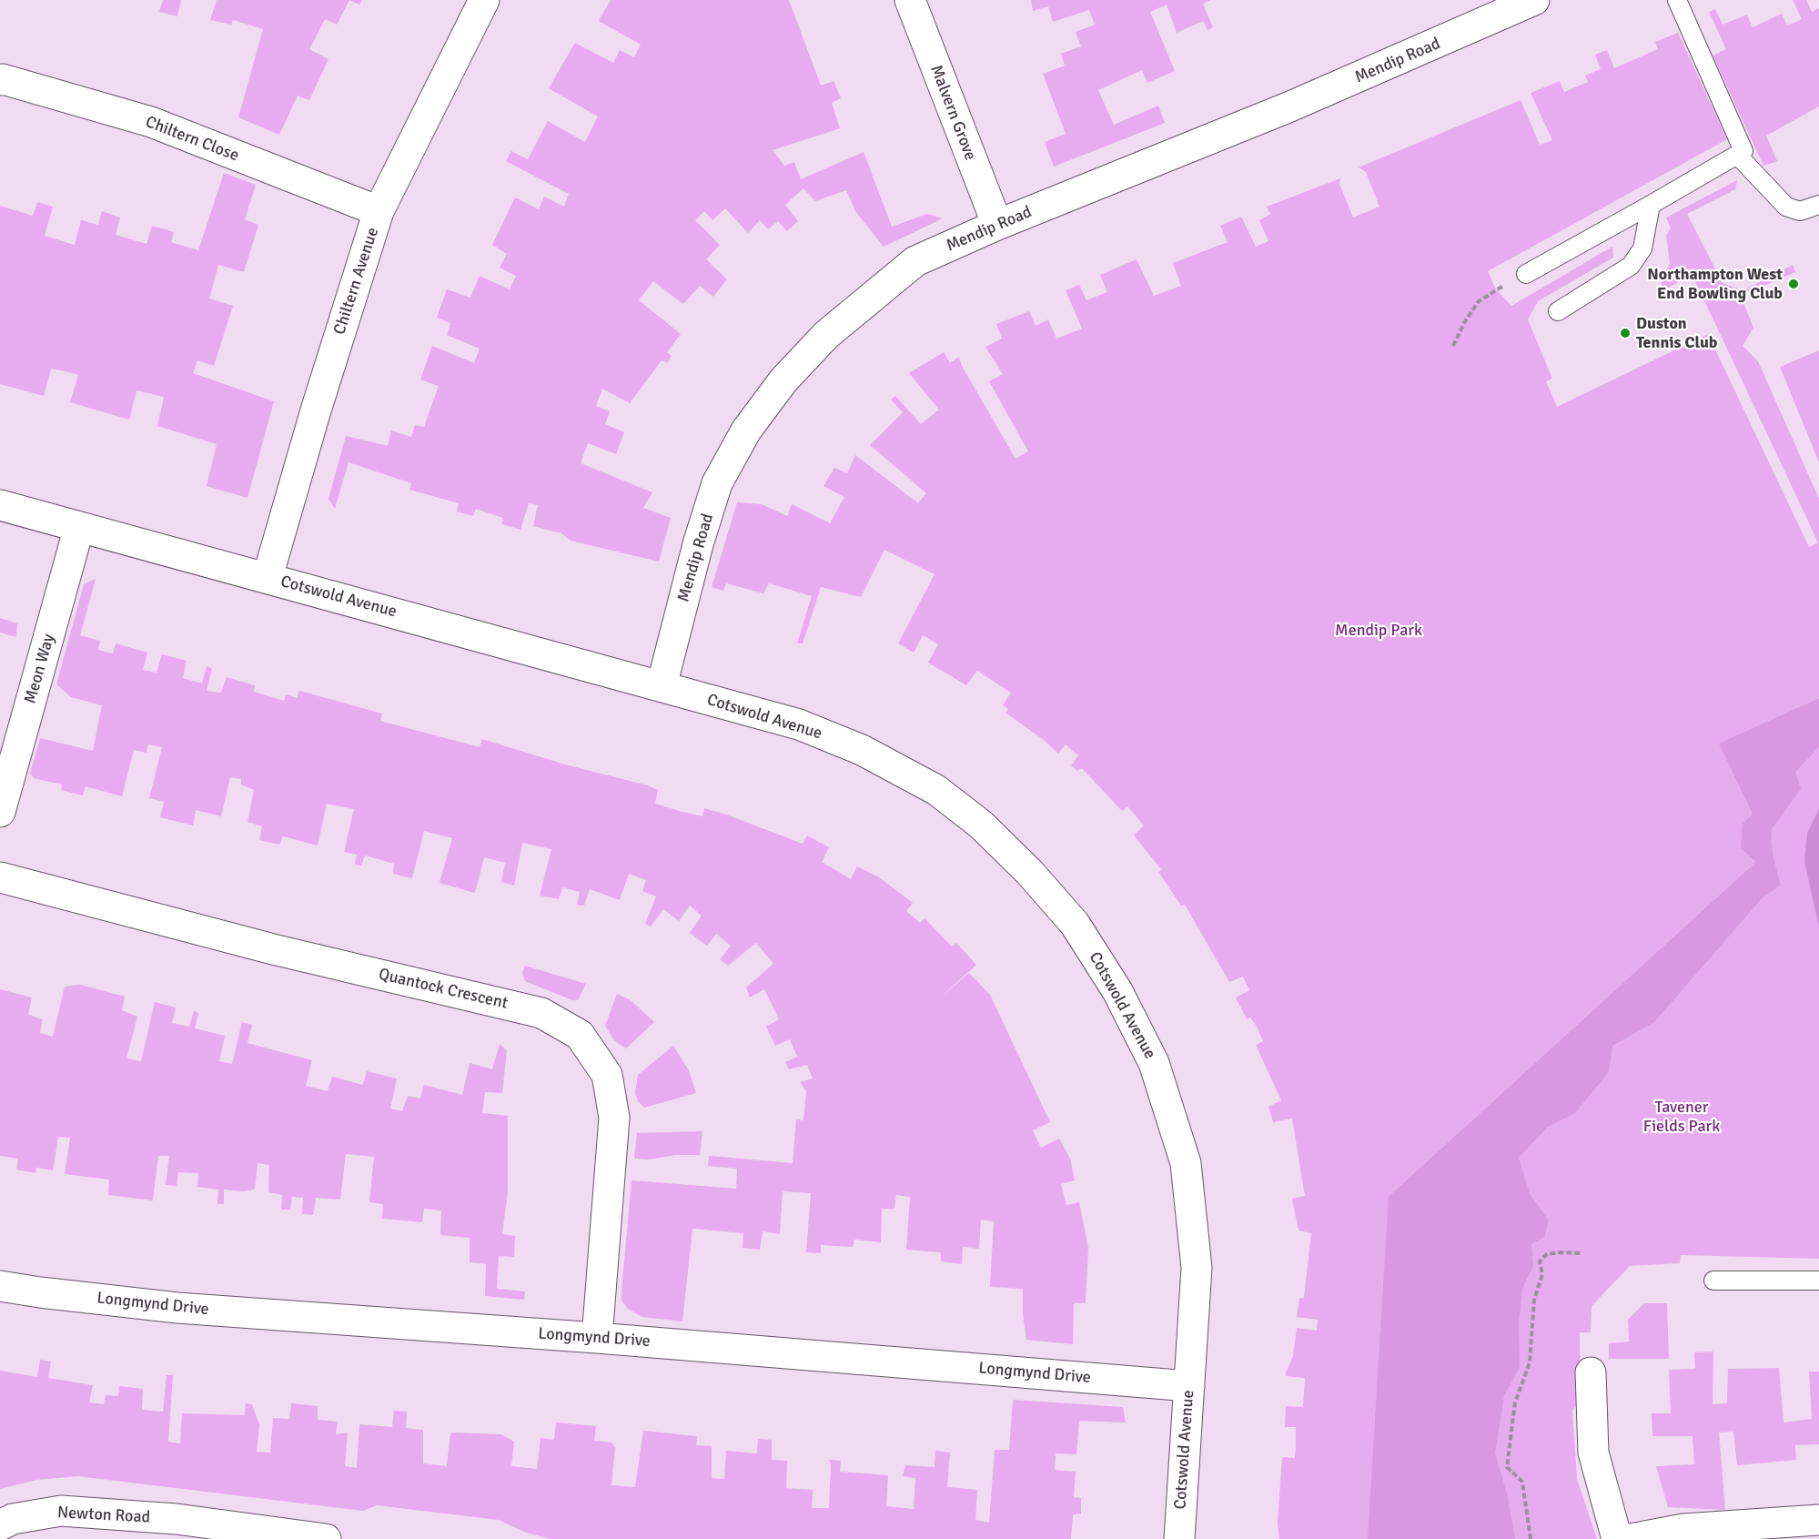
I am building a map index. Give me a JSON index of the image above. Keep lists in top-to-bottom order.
{
  "streets": {
    "street": [
      "Mendip Road",
      "Malvern Grove",
      "Chiltern Close",
      "Chiltern Avenue",
      "Cotswold Avenue",
      "Meon Way",
      "Quantock Crescent",
      "Longmynd Drive",
      "Newton Road"
    ]
  },
  "crossings": [
    ["Mendip Road", "Malvern Grove"],
    ["Mendip Road", "Cotswold Avenue"],
    ["Chiltern Close", "Chiltern Avenue"],
    ["Chiltern Avenue", "Cotswold Avenue"],
    ["Cotswold Avenue", "Meon Way"],
    ["Cotswold Avenue", "Longmynd Drive"],
    ["Quantock Crescent", "Longmynd Drive"]
  ],
  "parks": ["Mendip Park", "Tavener Fields Park"],
  "places": ["Northampton West End Bowling Club", "Duston Tennis Club"]
}
